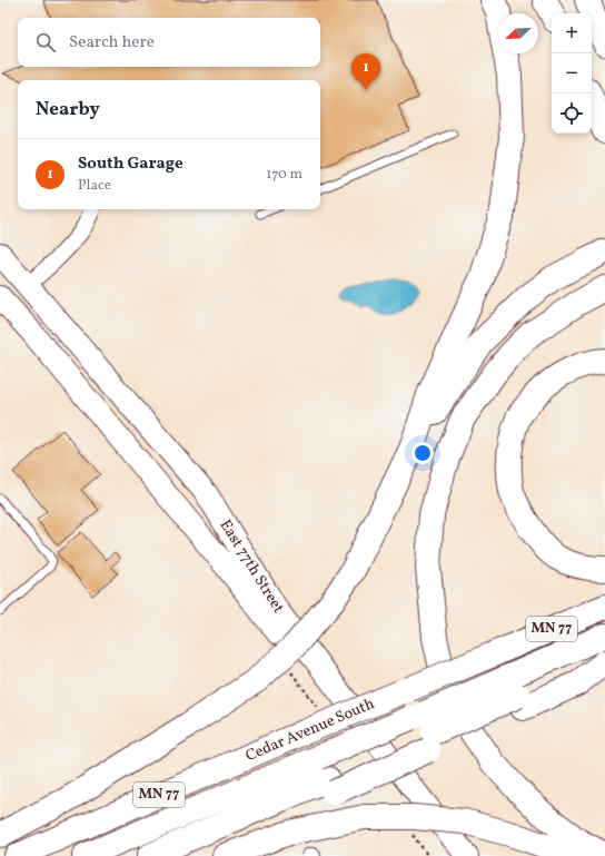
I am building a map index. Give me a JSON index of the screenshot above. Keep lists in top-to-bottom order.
{
  "streets": {
    "highway": ["MN 77", "Cedar Avenue South"],
    "street": ["East 77th Street"]
  },
  "north": "bottom left",
  "page": {
    "map_buttons": ["+", "−"],
    "search": "Search here",
    "pins": "1",
    "heading": "Nearby",
    "list": [
      {
        "mark": "1",
        "name": "South Garage",
        "note": "Place",
        "value": "170 m"
      }
    ]
  }
}
